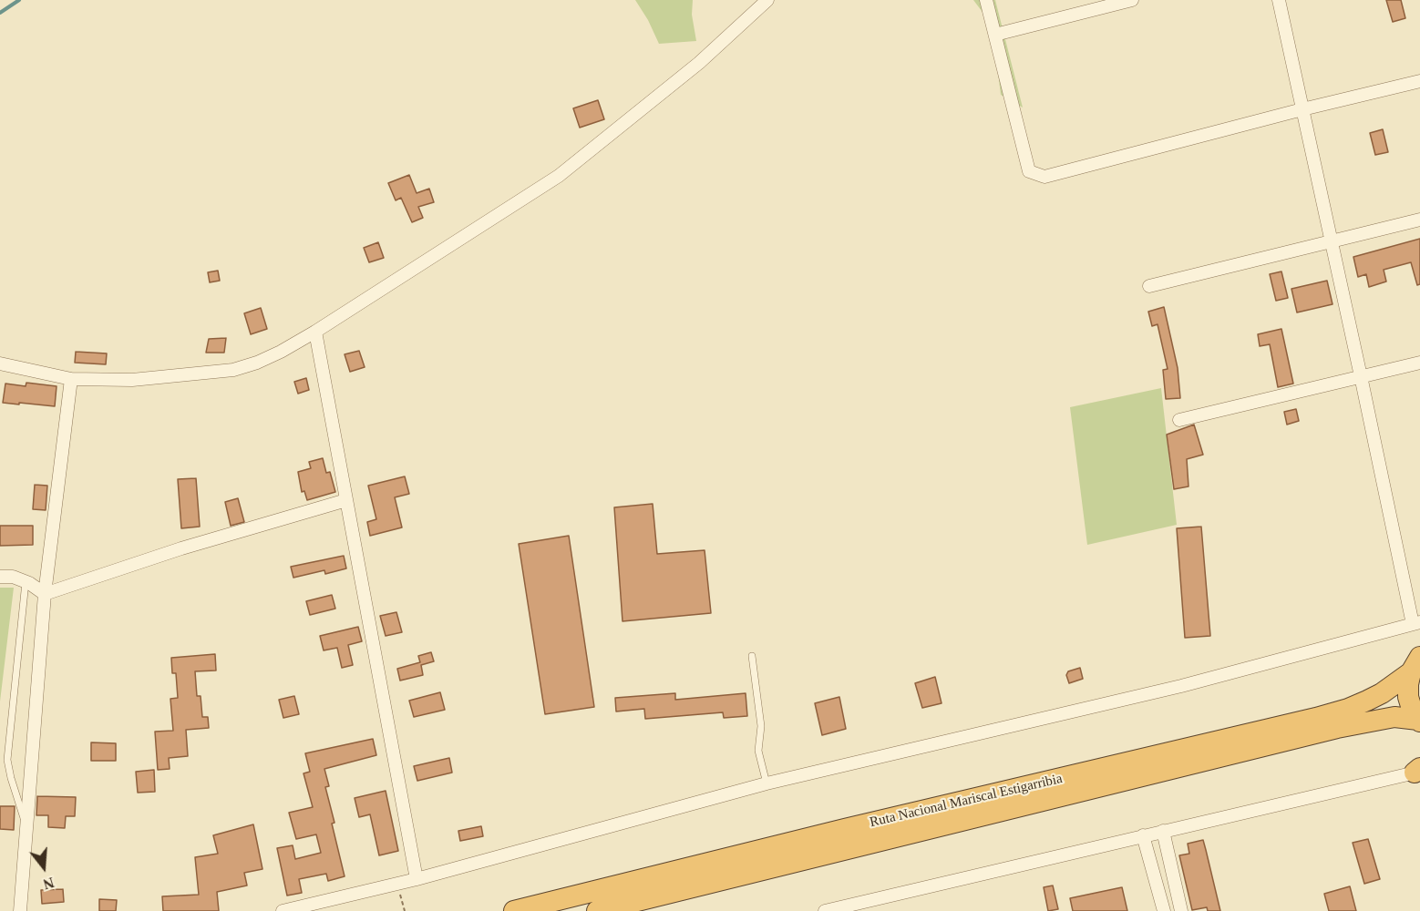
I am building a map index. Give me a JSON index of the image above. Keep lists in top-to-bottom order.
{
  "streets": {
    "highway": ["Ruta Nacional Mariscal Estigarribia"]
  },
  "north": "bottom"
}
